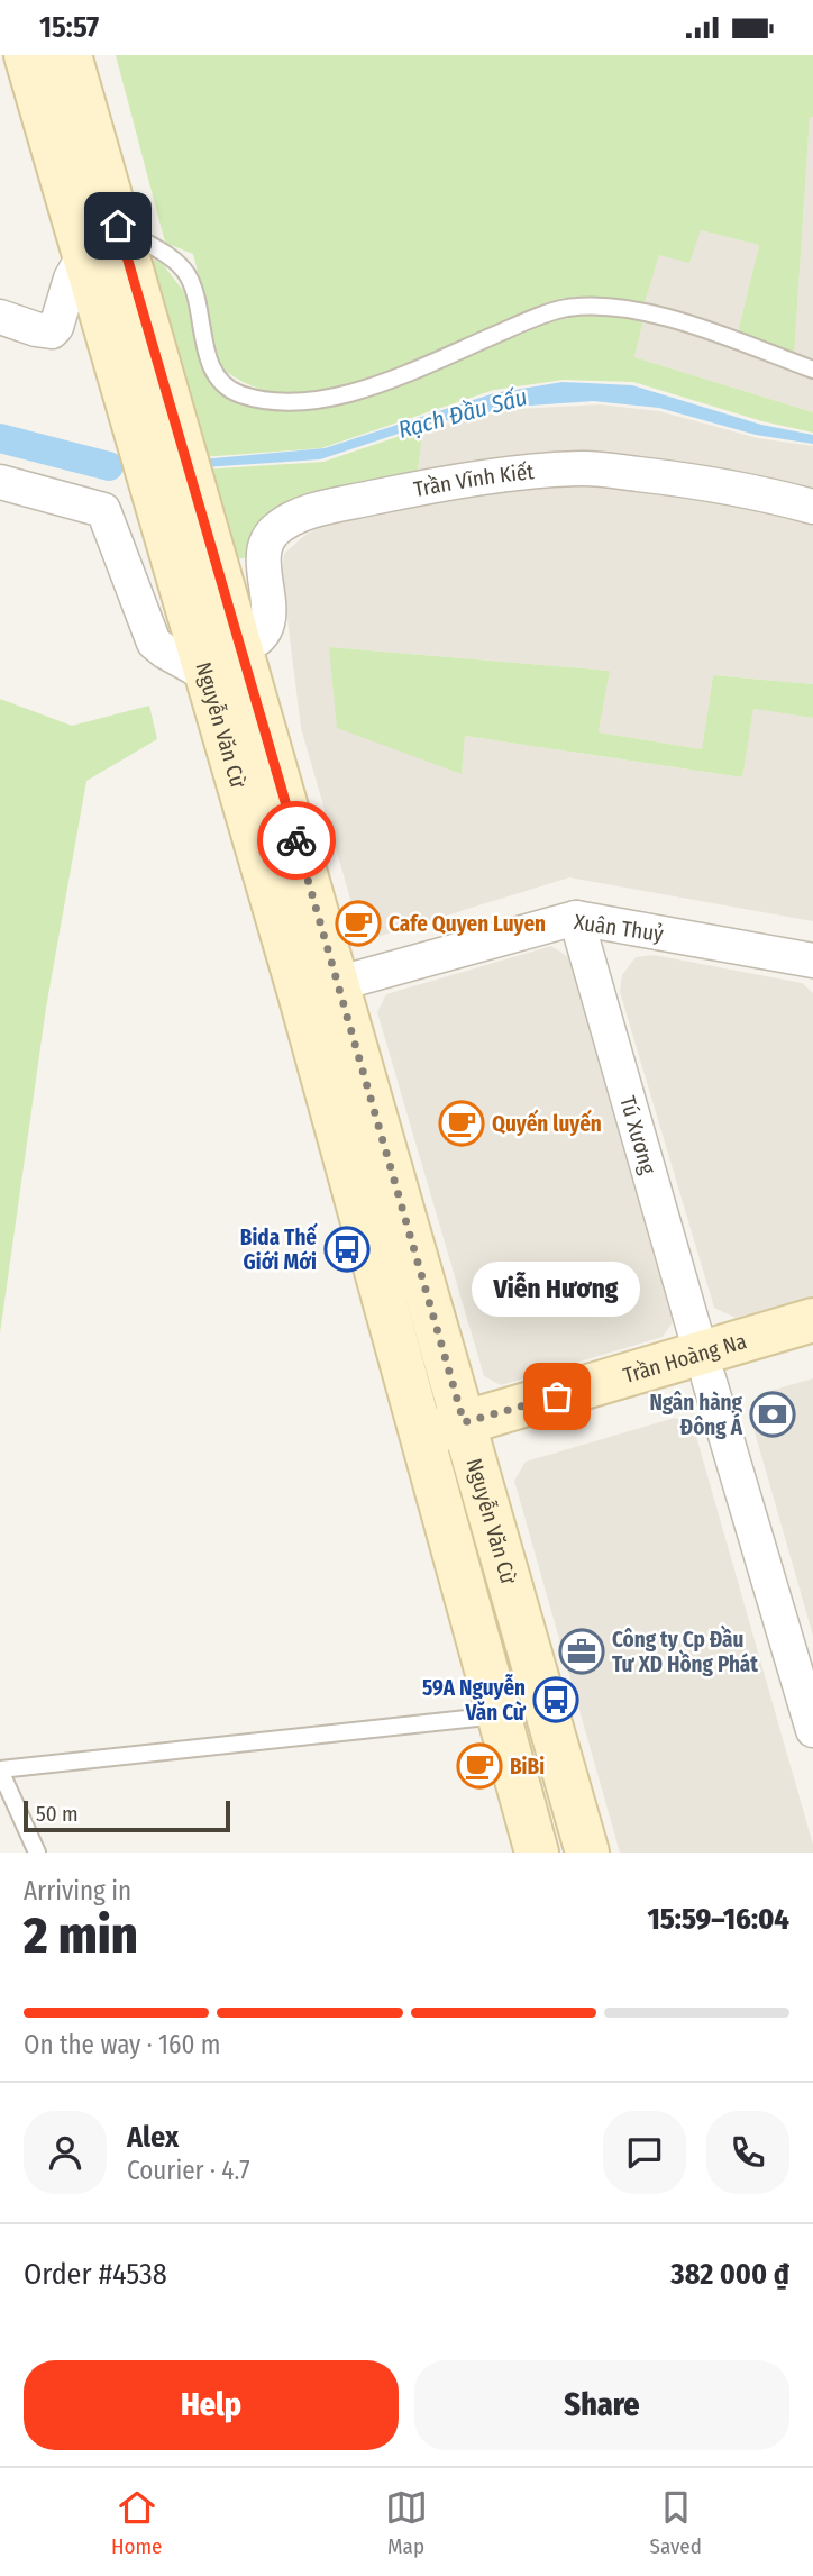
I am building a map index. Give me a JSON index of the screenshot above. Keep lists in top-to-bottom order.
{
  "streets": {
    "main road": ["Nguyễn Văn Cừ", "Trần Hoàng Na"],
    "street": ["Trần Vĩnh Kiết", "Xuân Thuỷ", "Tú Xương"]
  },
  "crossings": [
    ["Nguyễn Văn Cừ", "Xuân Thuỷ"],
    ["Nguyễn Văn Cừ", "Trần Hoàng Na"],
    ["Xuân Thuỷ", "Tú Xương"],
    ["Tú Xương", "Trần Hoàng Na"]
  ],
  "water": ["Rạch Đầu Sấu"],
  "places": {
    "cafe": ["Cafe Quyen Luyen", "Quyến luyến", "BiBi"],
    "bus stop": ["Bida Thế Giới Mới", "59A Nguyễn Văn Cừ"],
    "other": ["Viễn Hương"],
    "bank": ["Ngân hàng Đông Á"],
    "office": ["Công ty Cp Đầu Tư XD Hồng Phát"]
  },
  "scale_bar": "50 m",
  "page": {
    "status": "15:57",
    "bubble": "Viễn Hương",
    "scale": "50 m",
    "heading": ["2 min", "Arriving in", "15:59–16:04"],
    "panel": [
      "Alex",
      "Courier · 4.7",
      "Order #4538",
      "382 000 ₫"
    ],
    "bar": "On the way · 160 m",
    "buttons": ["Help", "Share"],
    "tabs": ["Home", "Map", "Saved"]
  }
}
